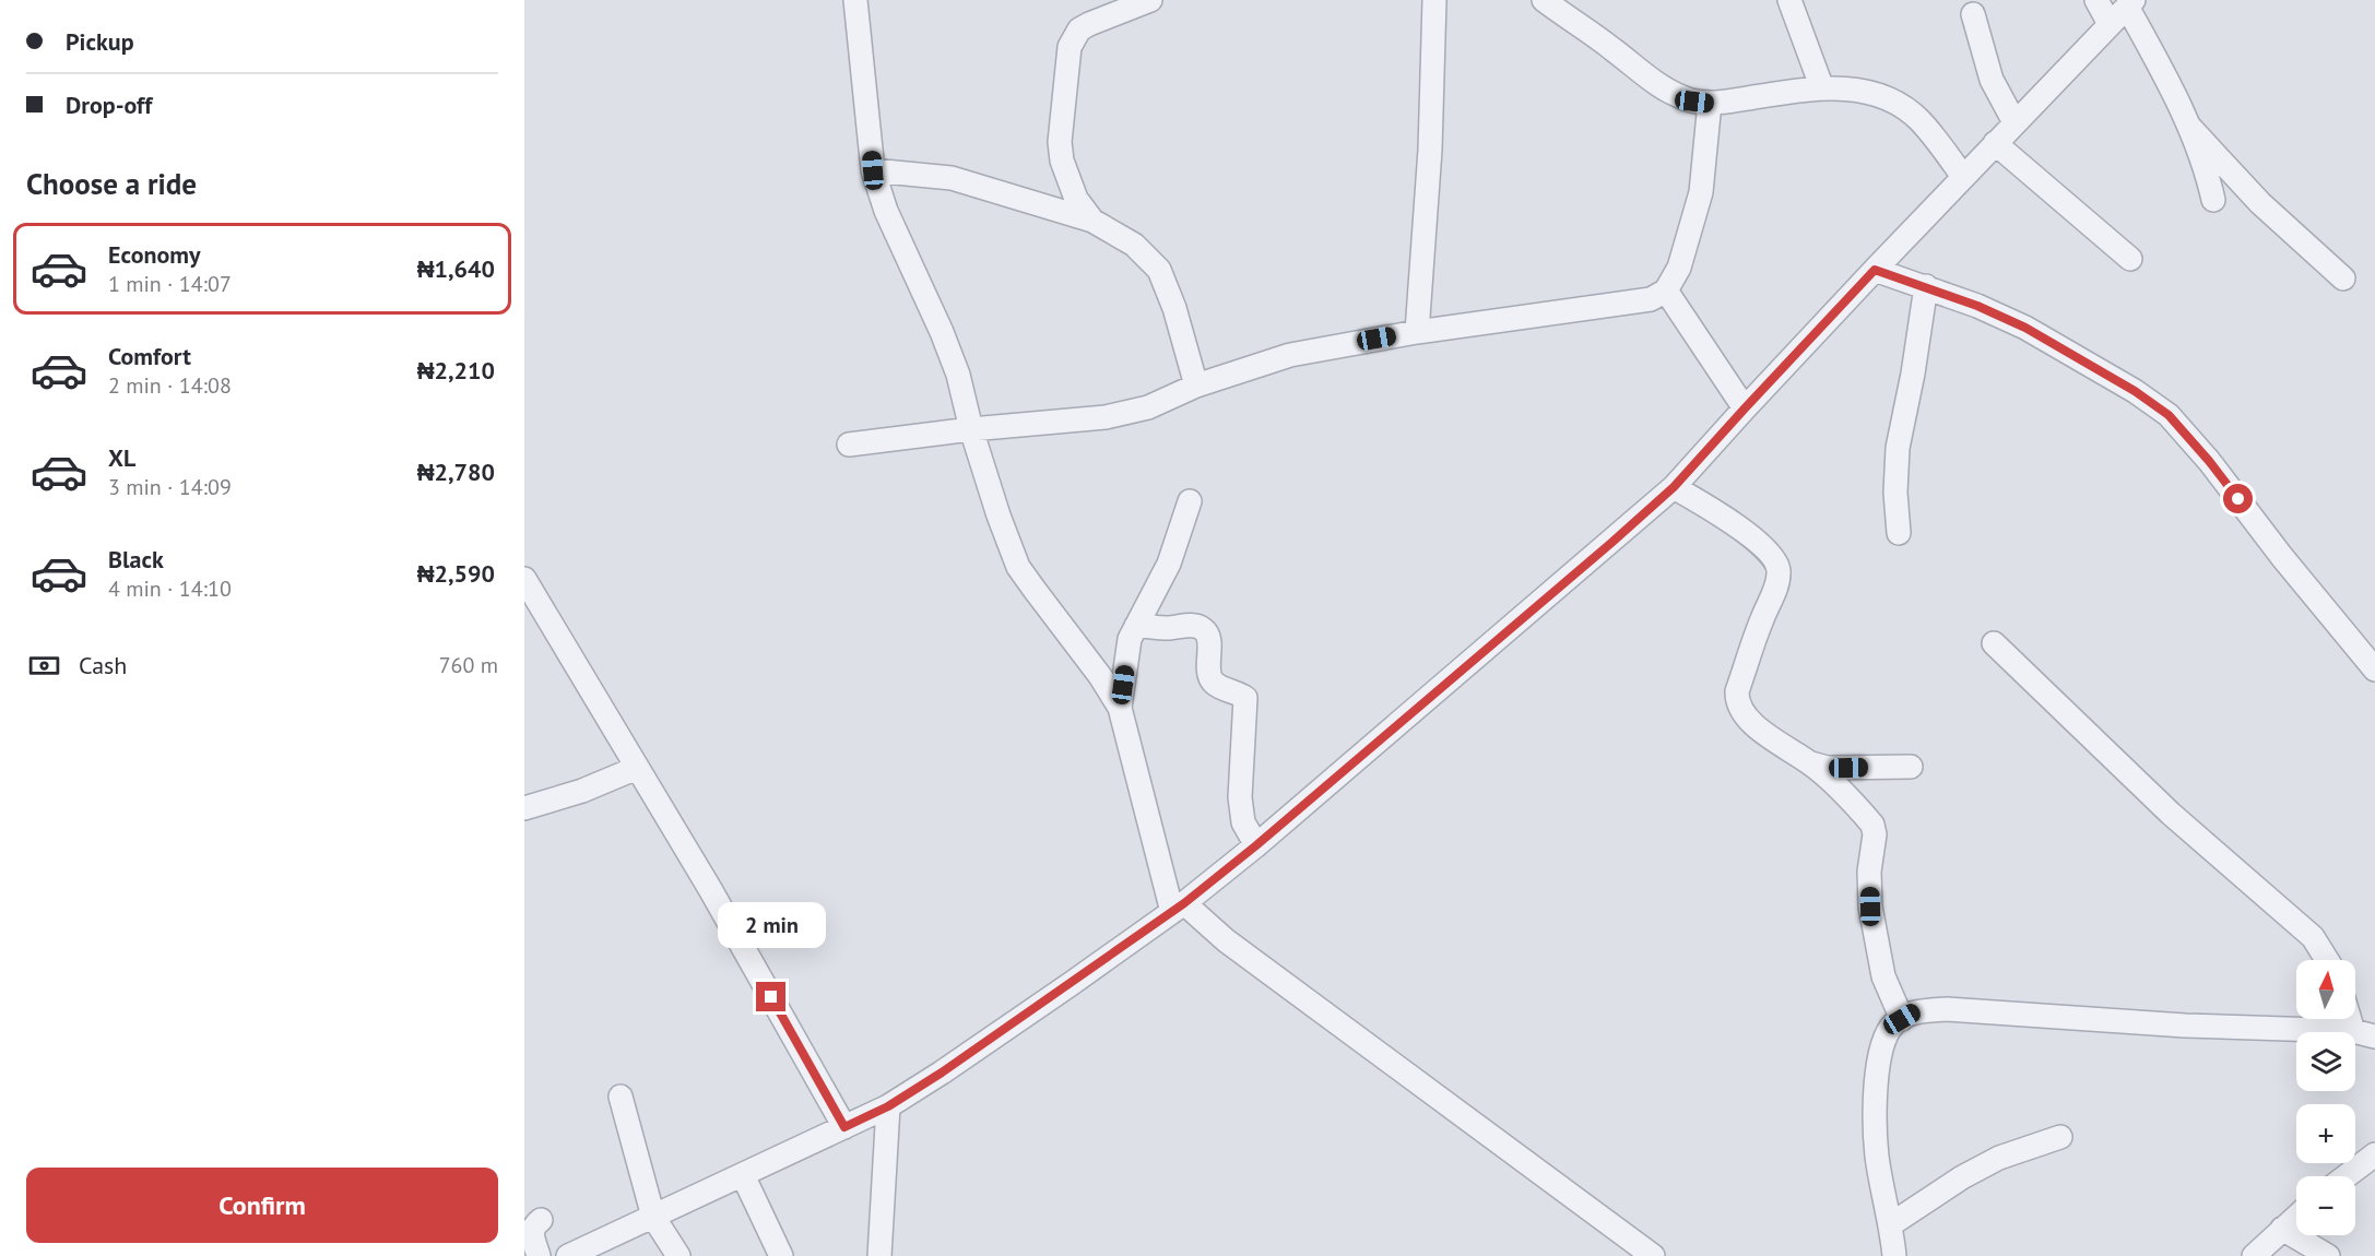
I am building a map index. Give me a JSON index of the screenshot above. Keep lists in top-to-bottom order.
{
  "north": "top",
  "page": {
    "banner": ["Pickup", "Drop-off"],
    "heading": "Choose a ride",
    "list": [
      {
        "name": "Economy",
        "note": "1 min · 14:07",
        "value": "₦1,640"
      },
      {
        "name": "Comfort",
        "note": "2 min · 14:08",
        "value": "₦2,210"
      },
      {
        "name": "XL",
        "note": "3 min · 14:09",
        "value": "₦2,780"
      },
      {
        "name": "Black",
        "note": "4 min · 14:10",
        "value": "₦2,590"
      }
    ],
    "pay": ["Cash", "760 m"],
    "bubble": "2 min",
    "map_buttons": ["+", "−"],
    "buttons": "Confirm"
  }
}
